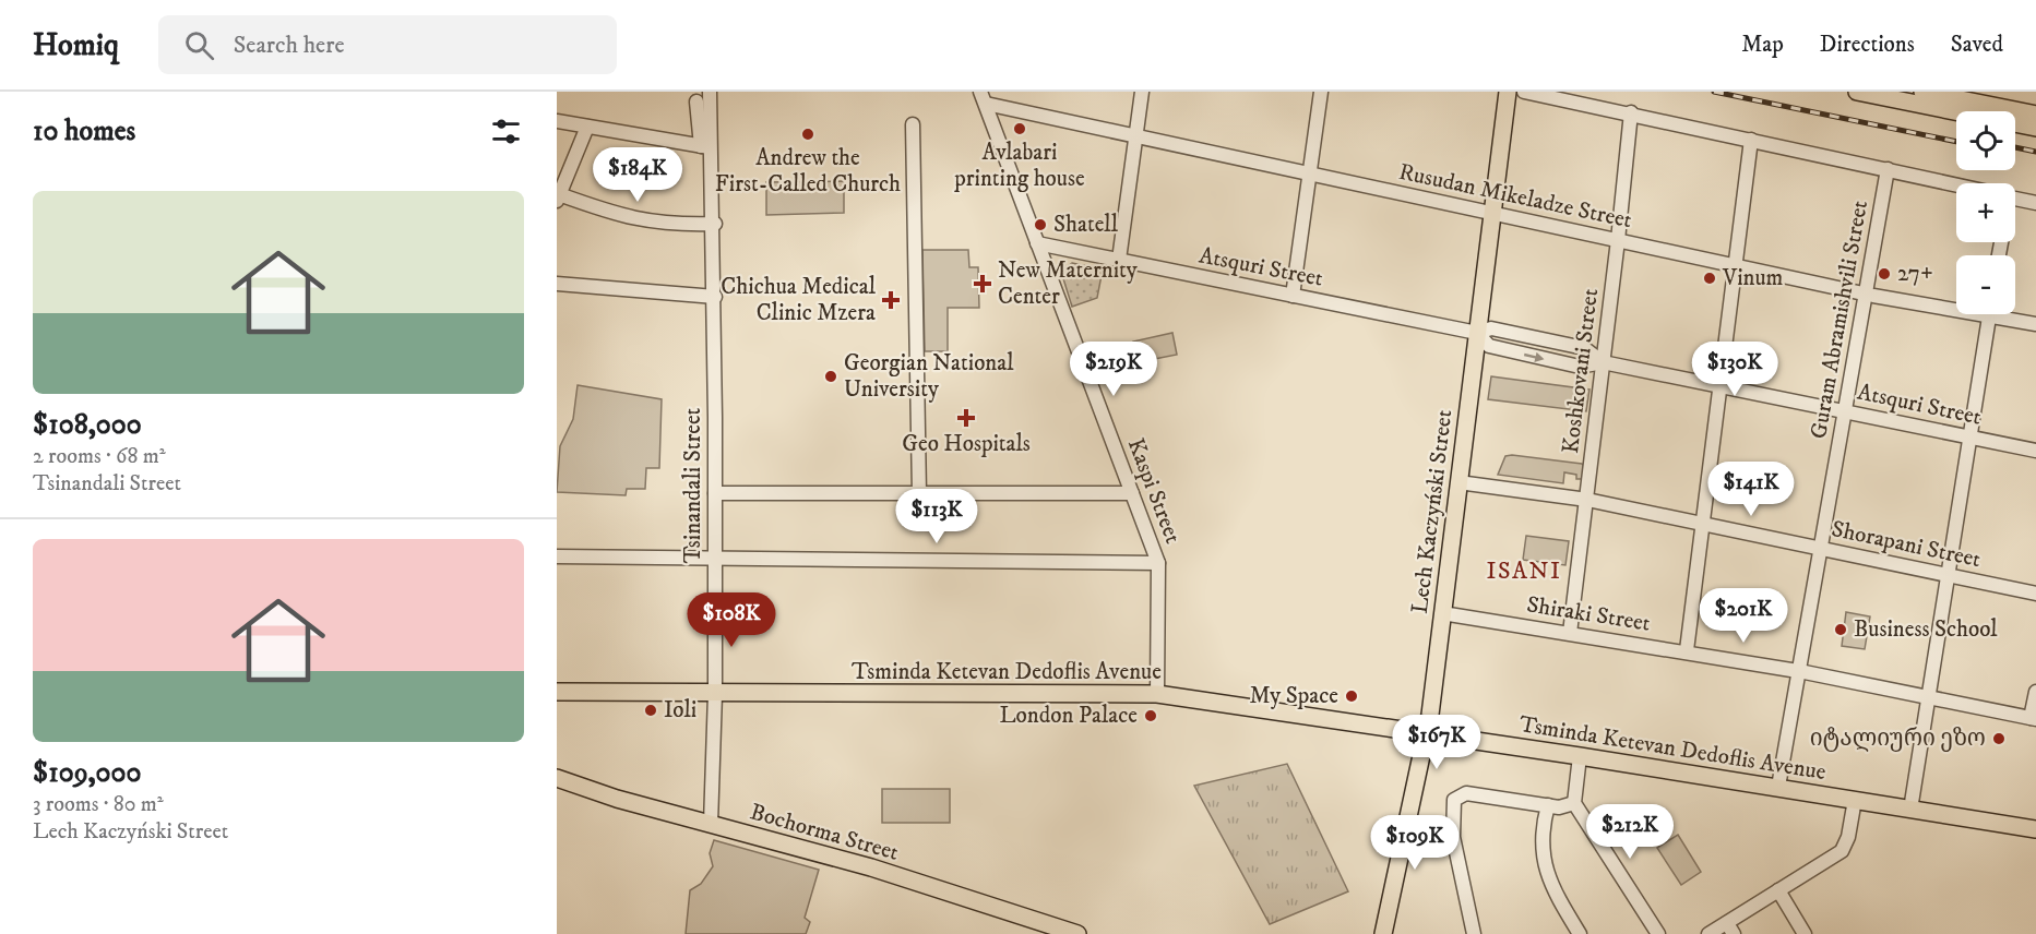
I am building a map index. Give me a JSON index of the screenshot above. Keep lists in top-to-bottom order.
{
  "streets": {
    "main road": ["Lech Kaczyński Street", "Tsminda Ketevan Dedoflis Avenue", "Bochorma Street"],
    "street": [
      "Rusudan Mikeladze Street",
      "Atsquri Street",
      "Guram Abramishvili Street",
      "Koshkovani Street",
      "Tsinandali Street",
      "Kaspi Street",
      "Shorapani Street",
      "Shiraki Street"
    ]
  },
  "crossings": [
    ["Rusudan Mikeladze Street", "Guram Abramishvili Street"],
    ["Rusudan Mikeladze Street", "Koshkovani Street"],
    ["Rusudan Mikeladze Street", "Kaspi Street"],
    ["Rusudan Mikeladze Street", "Lech Kaczyński Street"],
    ["Atsquri Street", "Guram Abramishvili Street"],
    ["Atsquri Street", "Koshkovani Street"],
    ["Atsquri Street", "Kaspi Street"],
    ["Atsquri Street", "Lech Kaczyński Street"],
    ["Guram Abramishvili Street", "Shorapani Street"],
    ["Guram Abramishvili Street", "Shiraki Street"],
    ["Guram Abramishvili Street", "Tsminda Ketevan Dedoflis Avenue"],
    ["Koshkovani Street", "Shorapani Street"],
    ["Koshkovani Street", "Shiraki Street"],
    ["Tsinandali Street", "Tsminda Ketevan Dedoflis Avenue"],
    ["Tsinandali Street", "Bochorma Street"],
    ["Kaspi Street", "Tsminda Ketevan Dedoflis Avenue"],
    ["Lech Kaczyński Street", "Shorapani Street"],
    ["Lech Kaczyński Street", "Shiraki Street"],
    ["Lech Kaczyński Street", "Tsminda Ketevan Dedoflis Avenue"]
  ],
  "districts": ["ISANI"],
  "places": {
    "other": [
      "Avlabari printing house",
      "Andrew the First-Called Church",
      "Shatell",
      "27+",
      "Vinum",
      "Georgian National University",
      "Business School",
      "My Space",
      "Ioli",
      "London Palace",
      "იტალიური ეზო"
    ],
    "health": ["New Maternity Center", "Chichua Medical Clinic Mzera", "Geo Hospitals"]
  },
  "page": {
    "header": "Homiq",
    "search": "Search here",
    "nav": ["Map", "Directions", "Saved"],
    "heading": "10 homes",
    "map_buttons": ["+", "−"],
    "price": [
      "$184K",
      "$219K",
      "$130K",
      "$141K",
      "$113K",
      "$201K",
      "$108K",
      "$167K",
      "$212K",
      "$109K"
    ],
    "list": [
      {
        "name": "$108,000",
        "note": "2 rooms · 68 m² · Tsinandali Street"
      },
      {
        "name": "$109,000",
        "note": "3 rooms · 80 m² · Lech Kaczyński Street"
      }
    ]
  }
}
